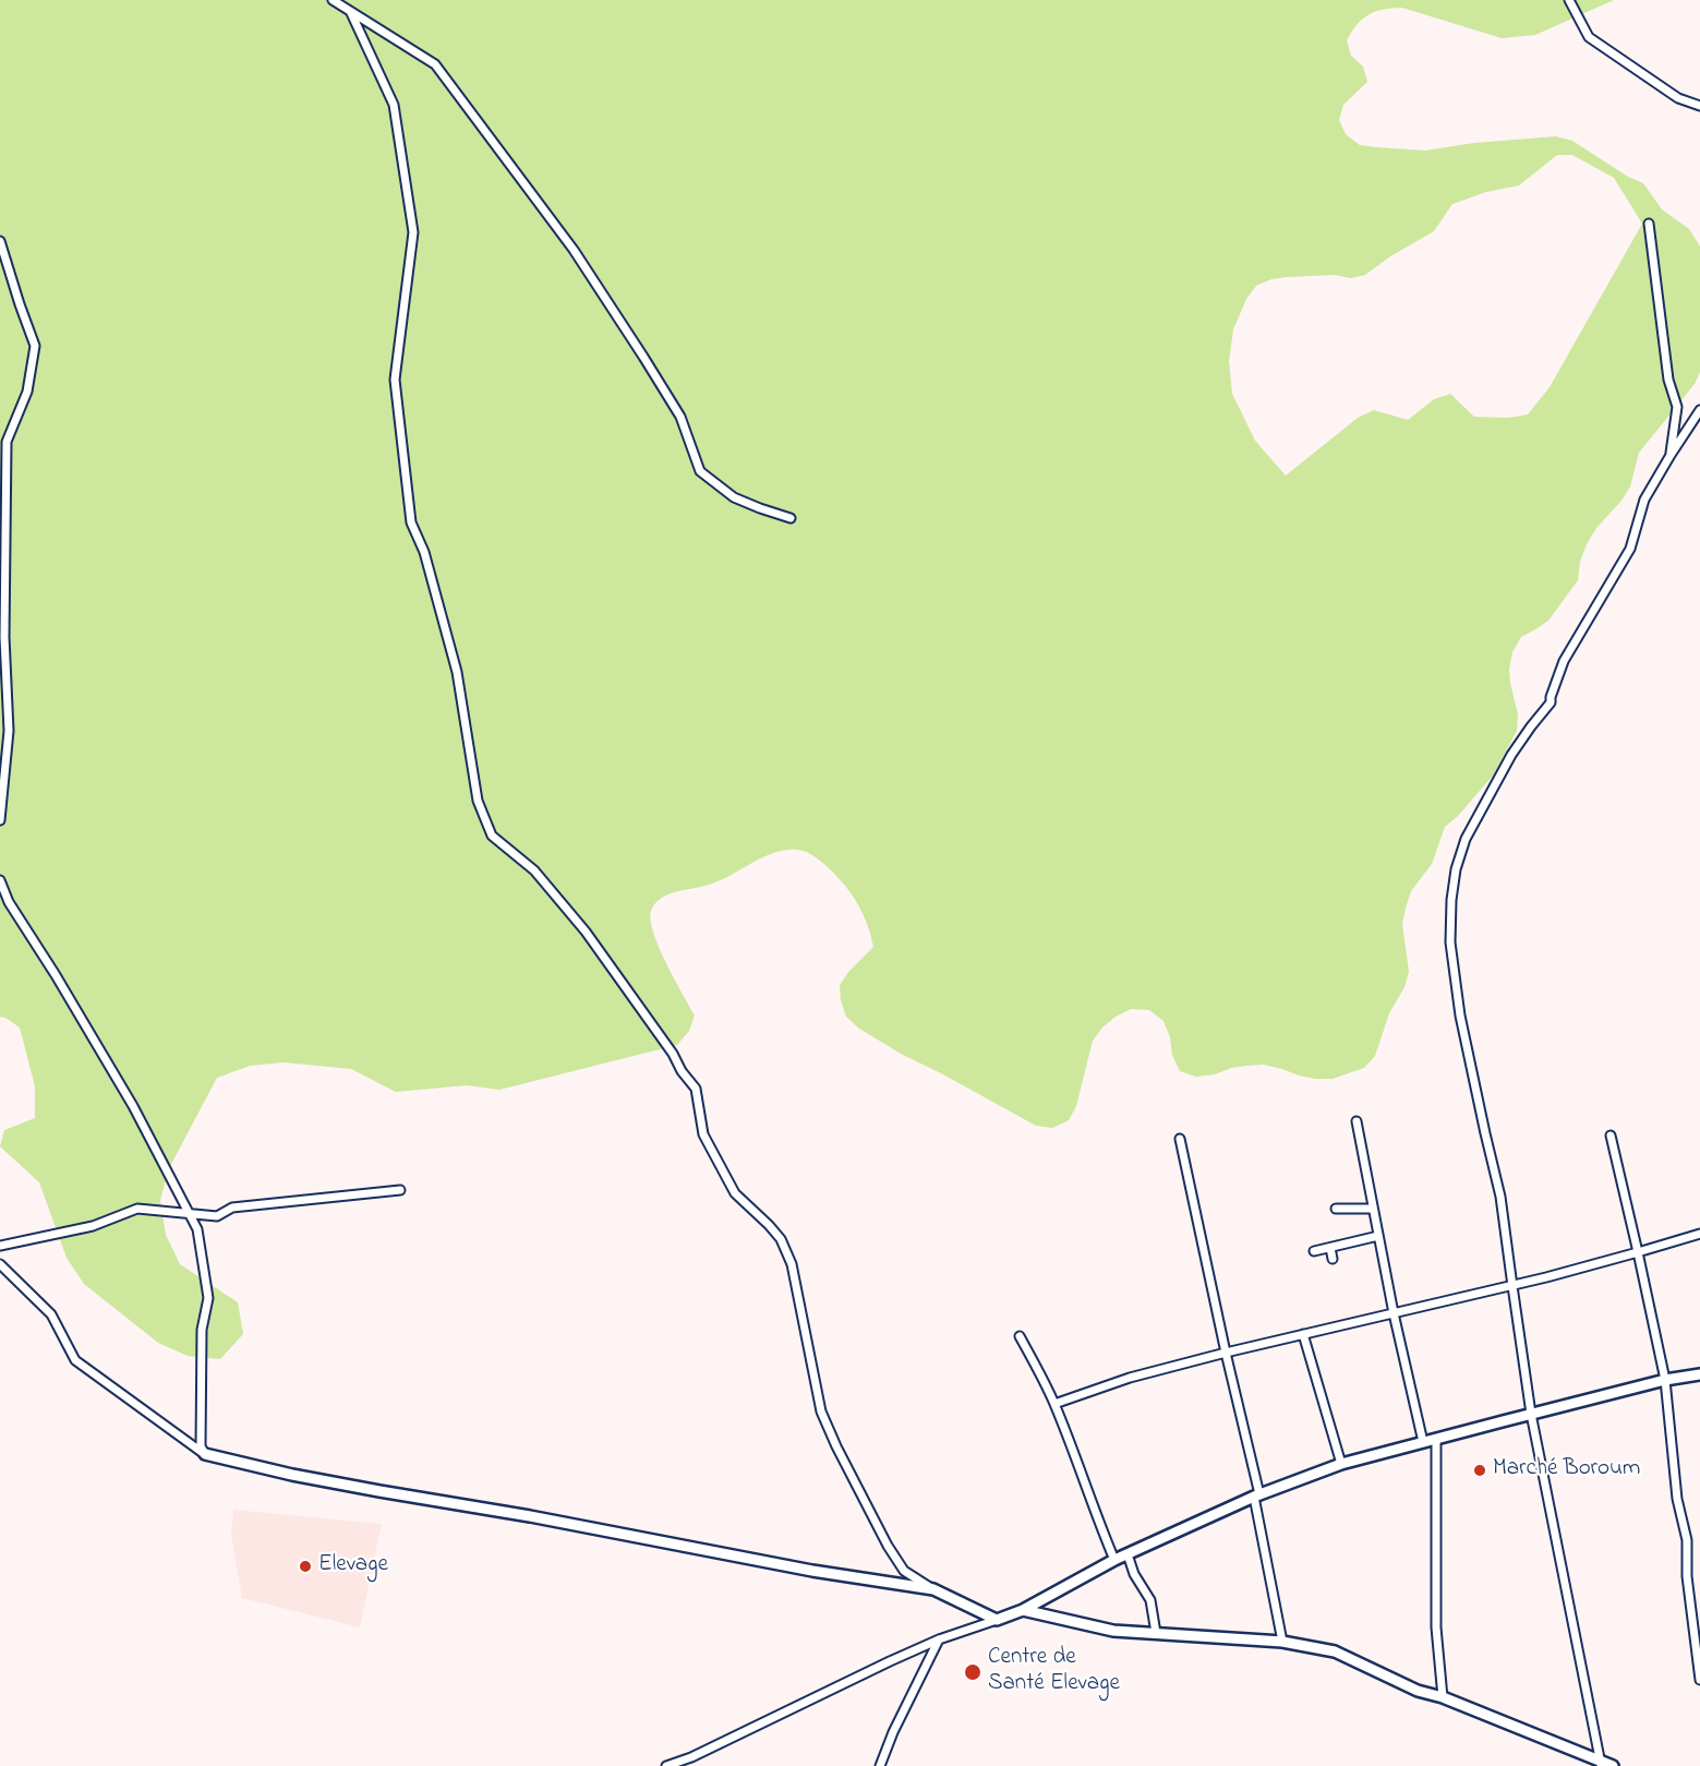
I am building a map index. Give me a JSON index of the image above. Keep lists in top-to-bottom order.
{
  "places": ["Marché Boroum", "Elevage", "Centre de Santé Elevage"]
}
